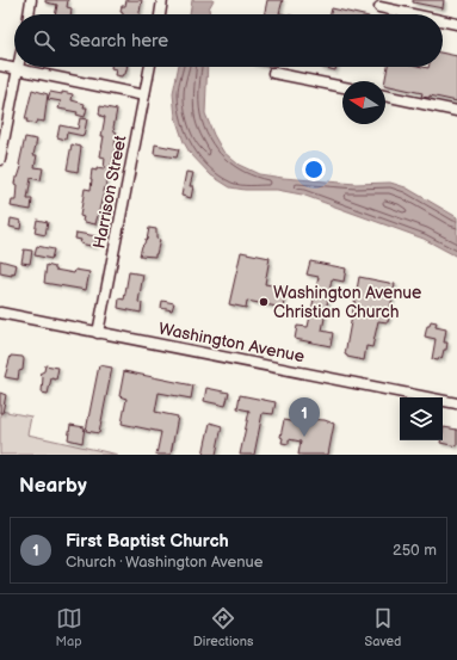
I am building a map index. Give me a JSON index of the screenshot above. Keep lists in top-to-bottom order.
{
  "streets": {
    "street": ["Harrison Street", "Washington Avenue"]
  },
  "crossings": [
    ["Harrison Street", "Washington Avenue"]
  ],
  "places": ["Washington Avenue Christian Church"],
  "north": "left",
  "page": {
    "search": "Search here",
    "pins": "1",
    "heading": "Nearby",
    "list": [
      {
        "mark": "1",
        "name": "First Baptist Church",
        "note": "Church · Washington Avenue",
        "value": "250 m"
      }
    ],
    "nav": ["Map", "Directions", "Saved"]
  }
}
